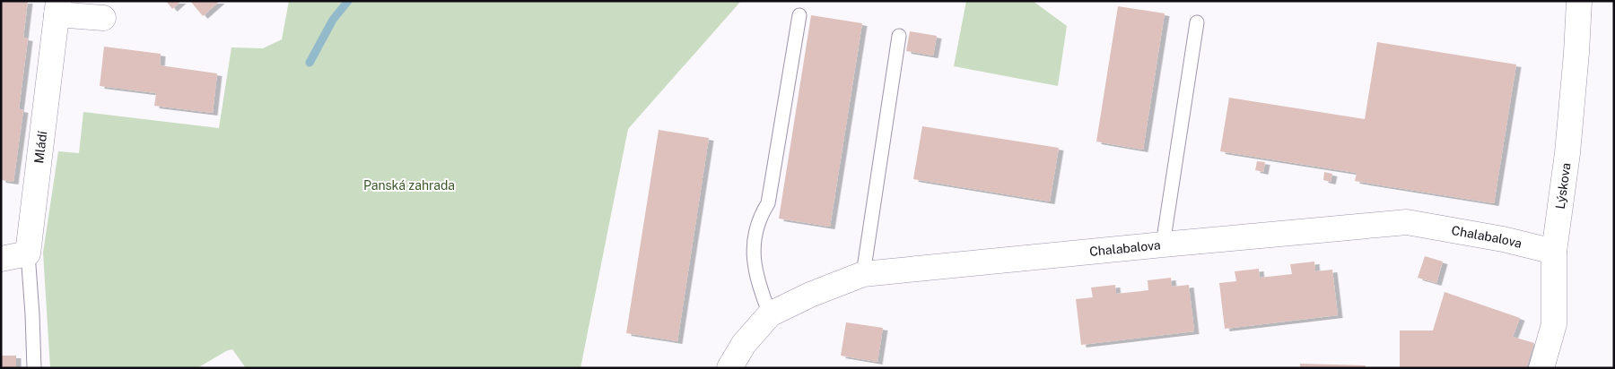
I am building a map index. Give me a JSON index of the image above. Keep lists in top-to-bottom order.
{
  "streets": {
    "street": ["Mládí", "Lýskova", "Chalabalova"]
  },
  "crossings": [
    ["Lýskova", "Chalabalova"]
  ],
  "parks": ["Panská zahrada"]
}
